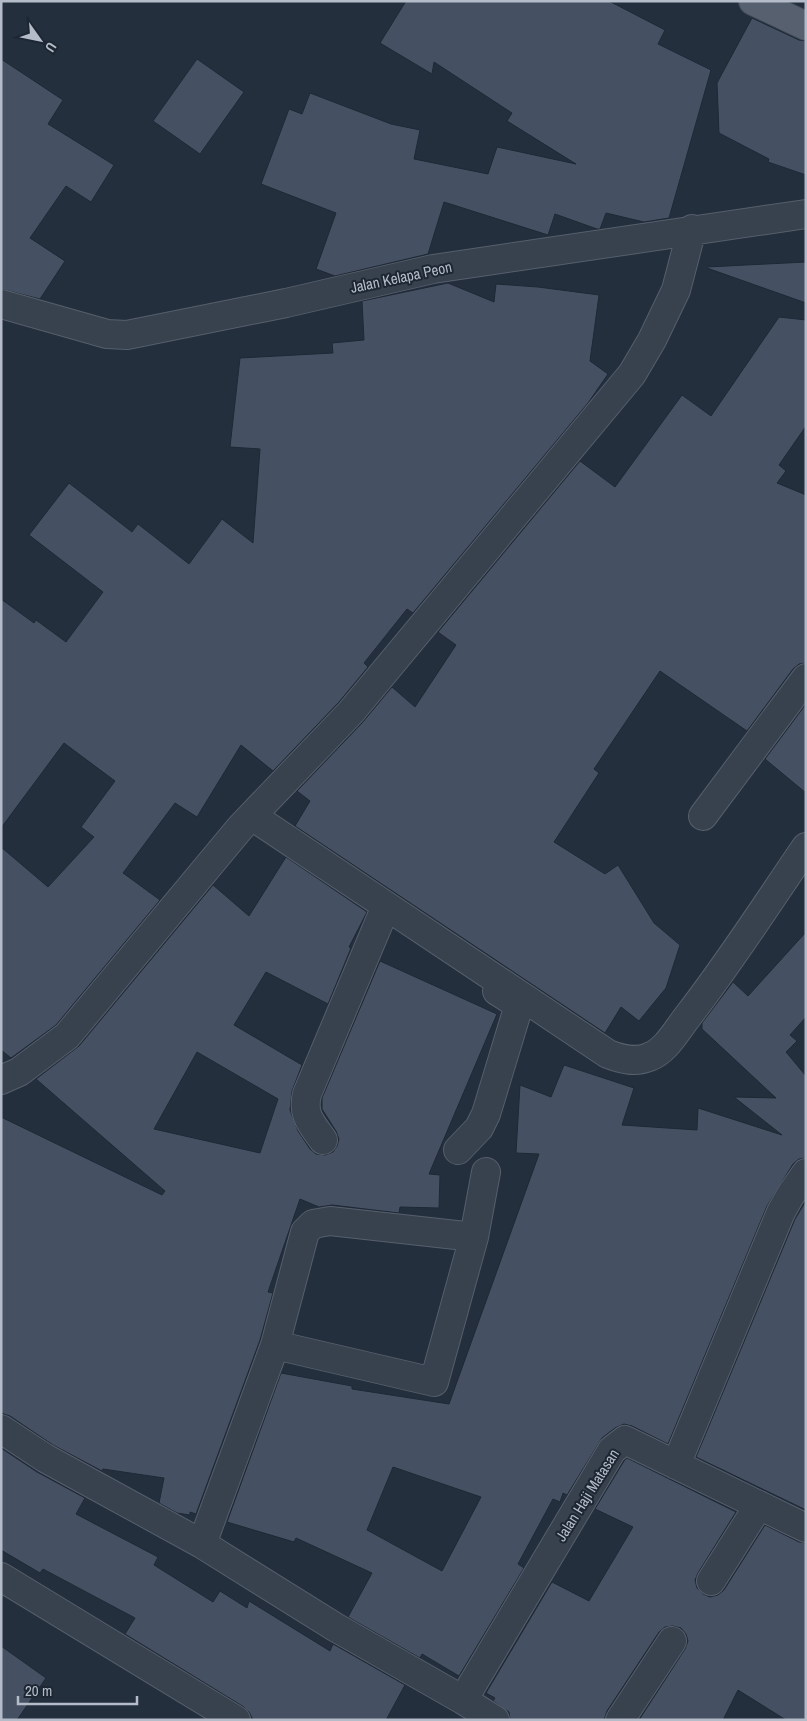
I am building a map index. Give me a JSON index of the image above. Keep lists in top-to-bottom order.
{
  "streets": {
    "street": ["Jalan Kelapa Peon", "Jalan Haji Matasan"]
  },
  "scale_bar": "20 m",
  "north": "bottom right"
}
